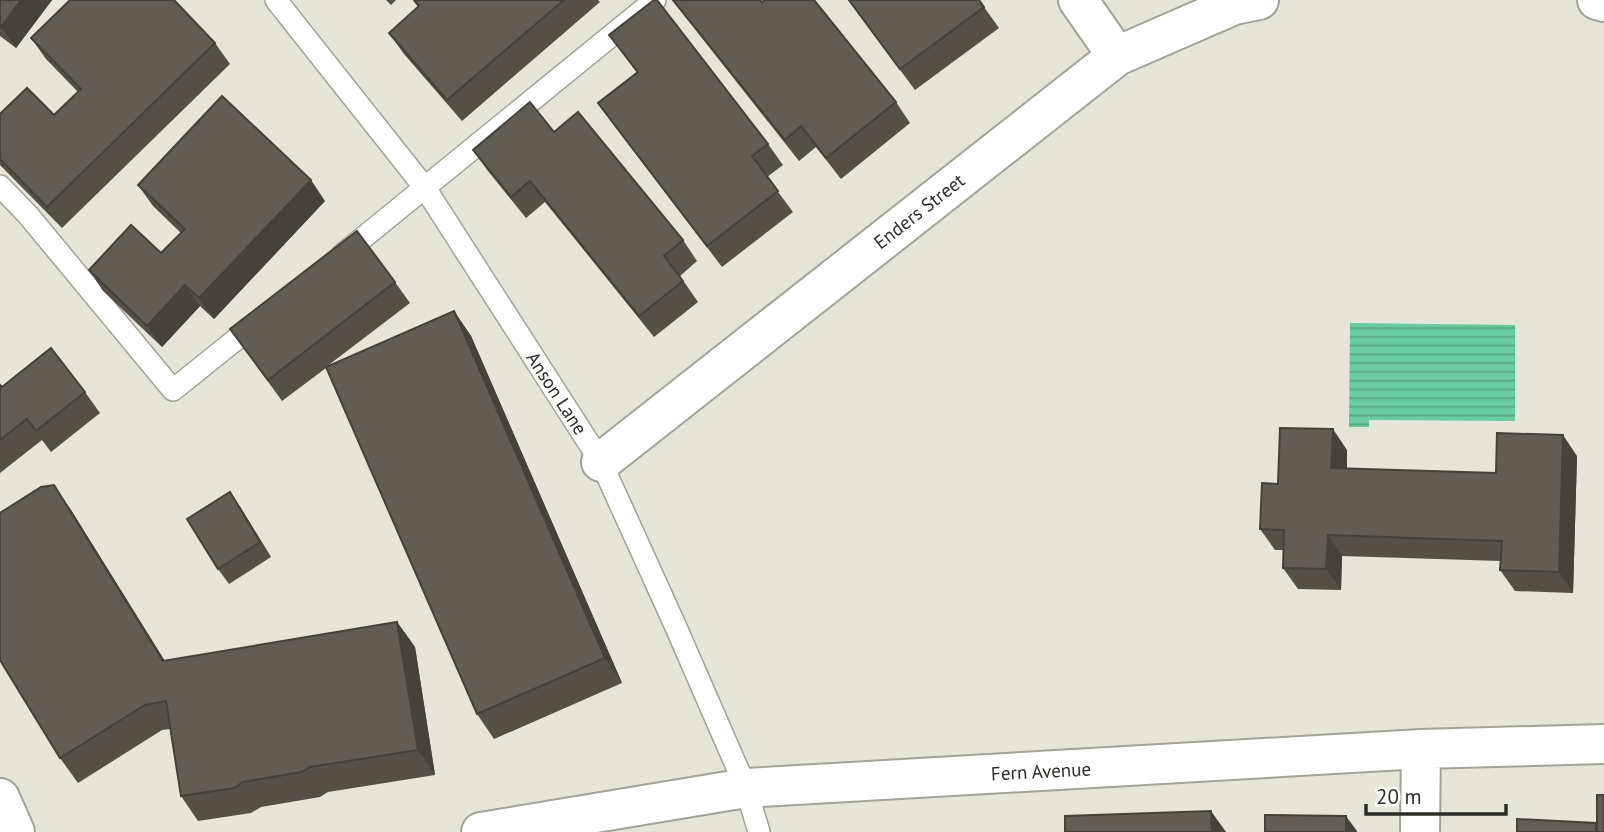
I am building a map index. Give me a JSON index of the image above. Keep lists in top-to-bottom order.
{
  "streets": {
    "street": ["Enders Street", "Fern Avenue"],
    "lane": ["Anson Lane"]
  },
  "crossings": [
    ["Enders Street", "Anson Lane"],
    ["Anson Lane", "Fern Avenue"]
  ],
  "scale_bar": "20 m"
}
